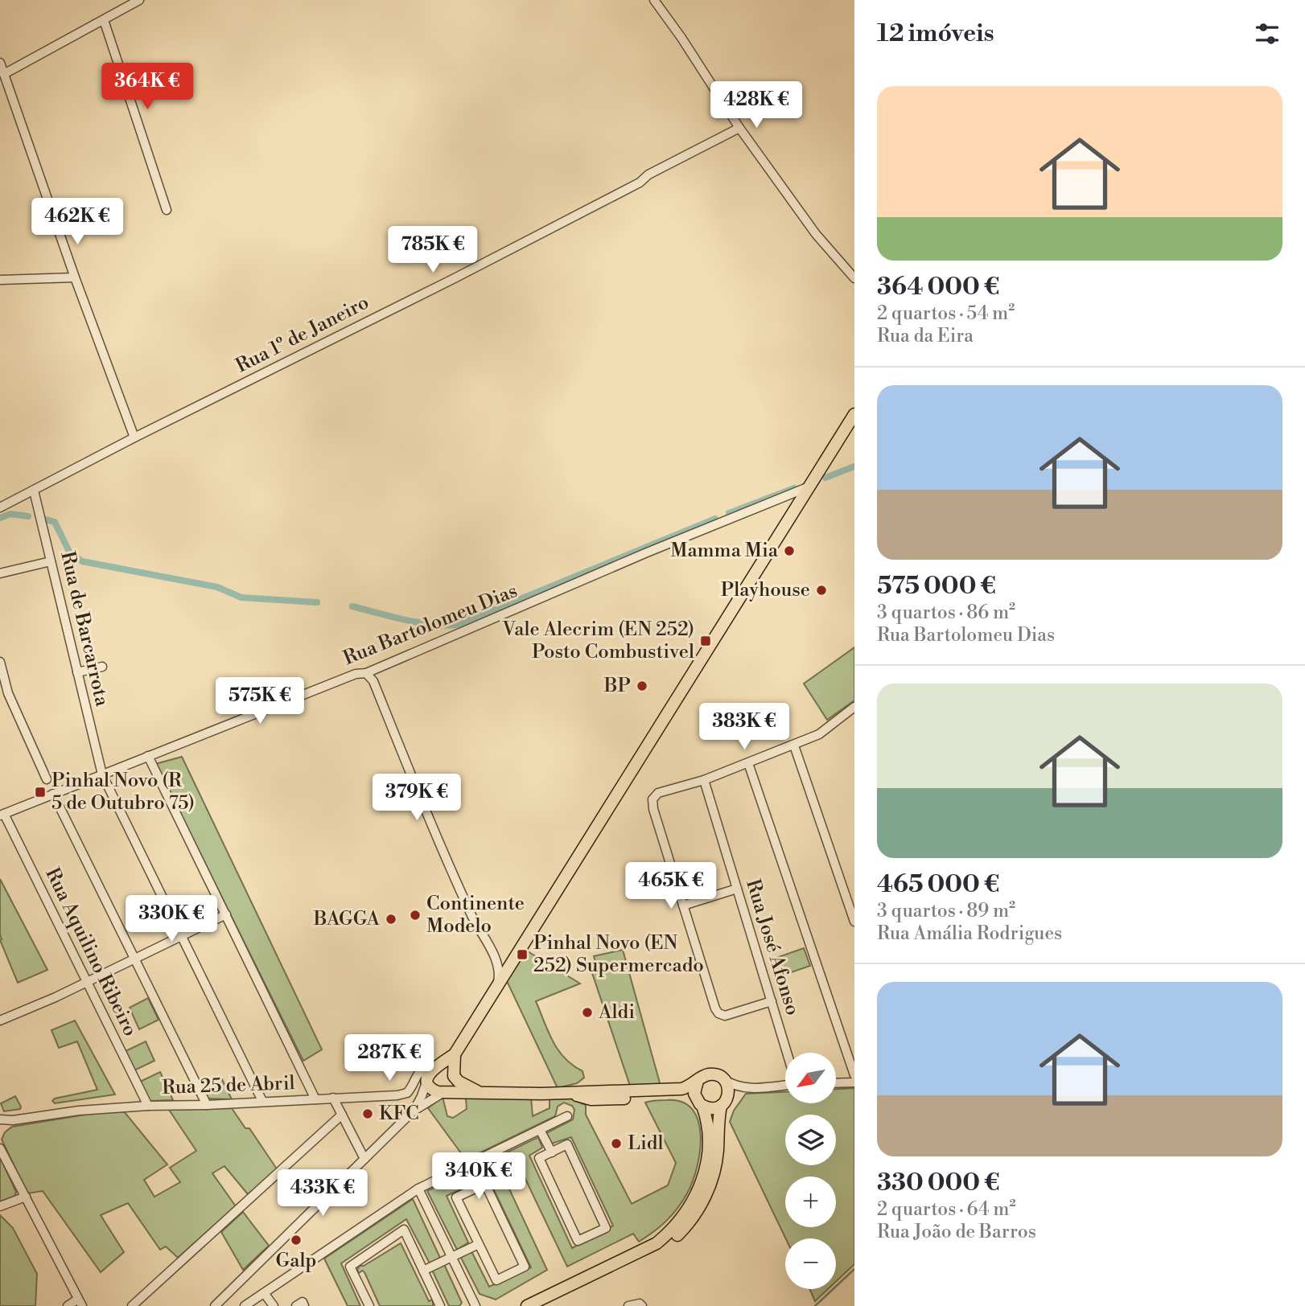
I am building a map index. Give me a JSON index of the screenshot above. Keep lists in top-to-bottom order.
{
  "streets": {
    "street": [
      "Rua 1º de Janeiro",
      "Rua Bartolomeu Dias",
      "Rua de Barcarrota",
      "Rua José Afonso",
      "Rua Aquilino Ribeiro",
      "Rua 25 de Abril"
    ]
  },
  "crossings": [
    ["Rua 1º de Janeiro", "Rua de Barcarrota"],
    ["Rua Bartolomeu Dias", "Rua de Barcarrota"],
    ["Rua Bartolomeu Dias", "Rua Aquilino Ribeiro"],
    ["Rua de Barcarrota", "Rua 25 de Abril"],
    ["Rua Aquilino Ribeiro", "Rua 25 de Abril"]
  ],
  "places": {
    "other": [
      "Mamma Mia",
      "Playhouse",
      "BP",
      "Continente Modelo",
      "BAGGA",
      "Aldi",
      "KFC",
      "Lidl",
      "Galp"
    ],
    "transit": ["Vale Alecrim (EN 252) Posto Combustivel", "Pinhal Novo (R 5 de Outubro 75)", "Pinhal Novo (EN 252) Supermercado"]
  },
  "north": "bottom left",
  "page": {
    "heading": "12 imóveis",
    "price": [
      "364K €",
      "428K €",
      "462K €",
      "785K €",
      "575K €",
      "383K €",
      "379K €",
      "465K €",
      "330K €",
      "287K €",
      "340K €",
      "433K €"
    ],
    "list": [
      {
        "name": "364 000 €",
        "note": "2 quartos · 54 m² · Rua da Eira"
      },
      {
        "name": "575 000 €",
        "note": "3 quartos · 86 m² · Rua Bartolomeu Dias"
      },
      {
        "name": "465 000 €",
        "note": "3 quartos · 89 m² · Rua Amália Rodrigues"
      },
      {
        "name": "330 000 €",
        "note": "2 quartos · 64 m² · Rua João de Barros"
      }
    ],
    "map_buttons": ["+", "−"]
  }
}
